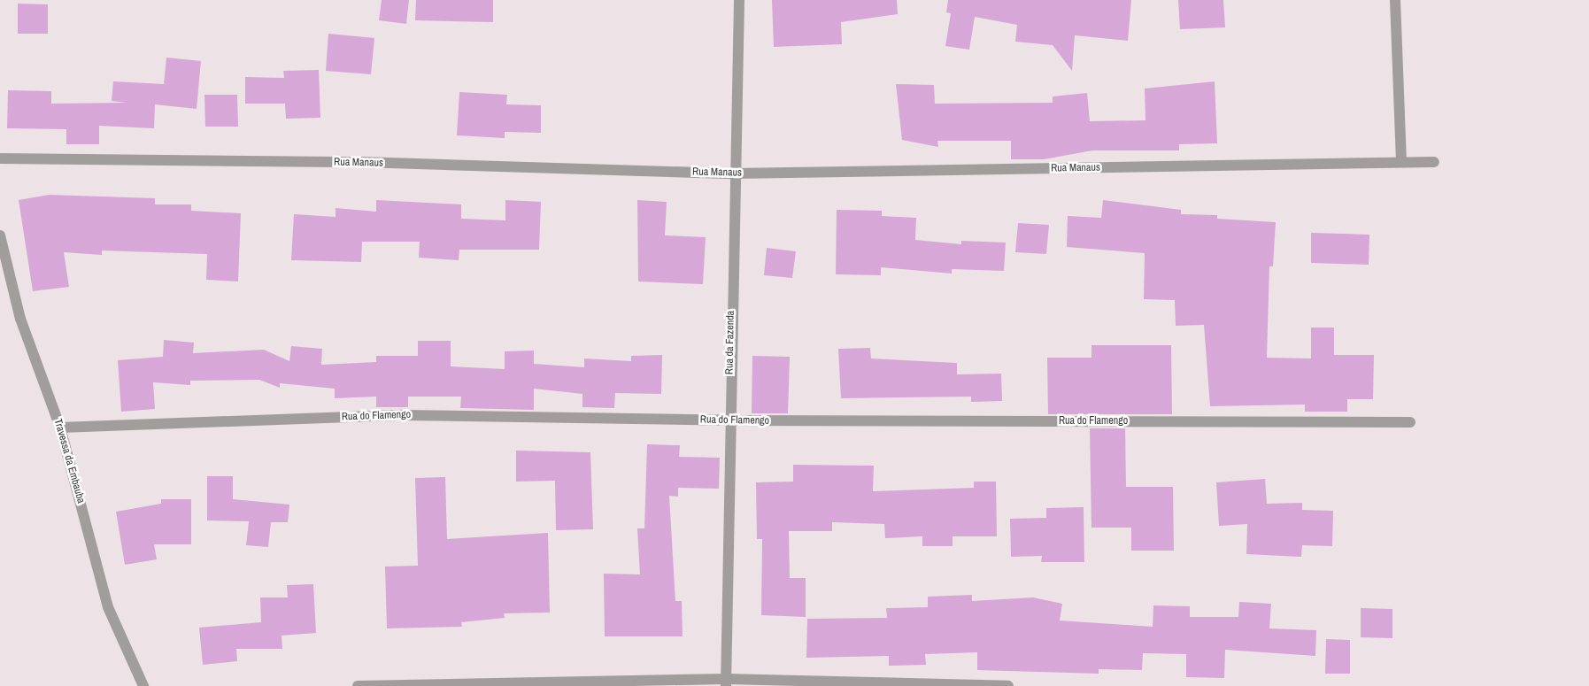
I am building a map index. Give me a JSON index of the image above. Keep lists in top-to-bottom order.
{
  "streets": {
    "street": [
      "Rua Manaus",
      "Rua da Fazenda",
      "Rua do Flamengo",
      "Travessa da Embauba"
    ]
  },
  "crossings": [
    ["Rua Manaus", "Rua da Fazenda"],
    ["Rua da Fazenda", "Rua do Flamengo"],
    ["Rua do Flamengo", "Travessa da Embauba"]
  ]
}
